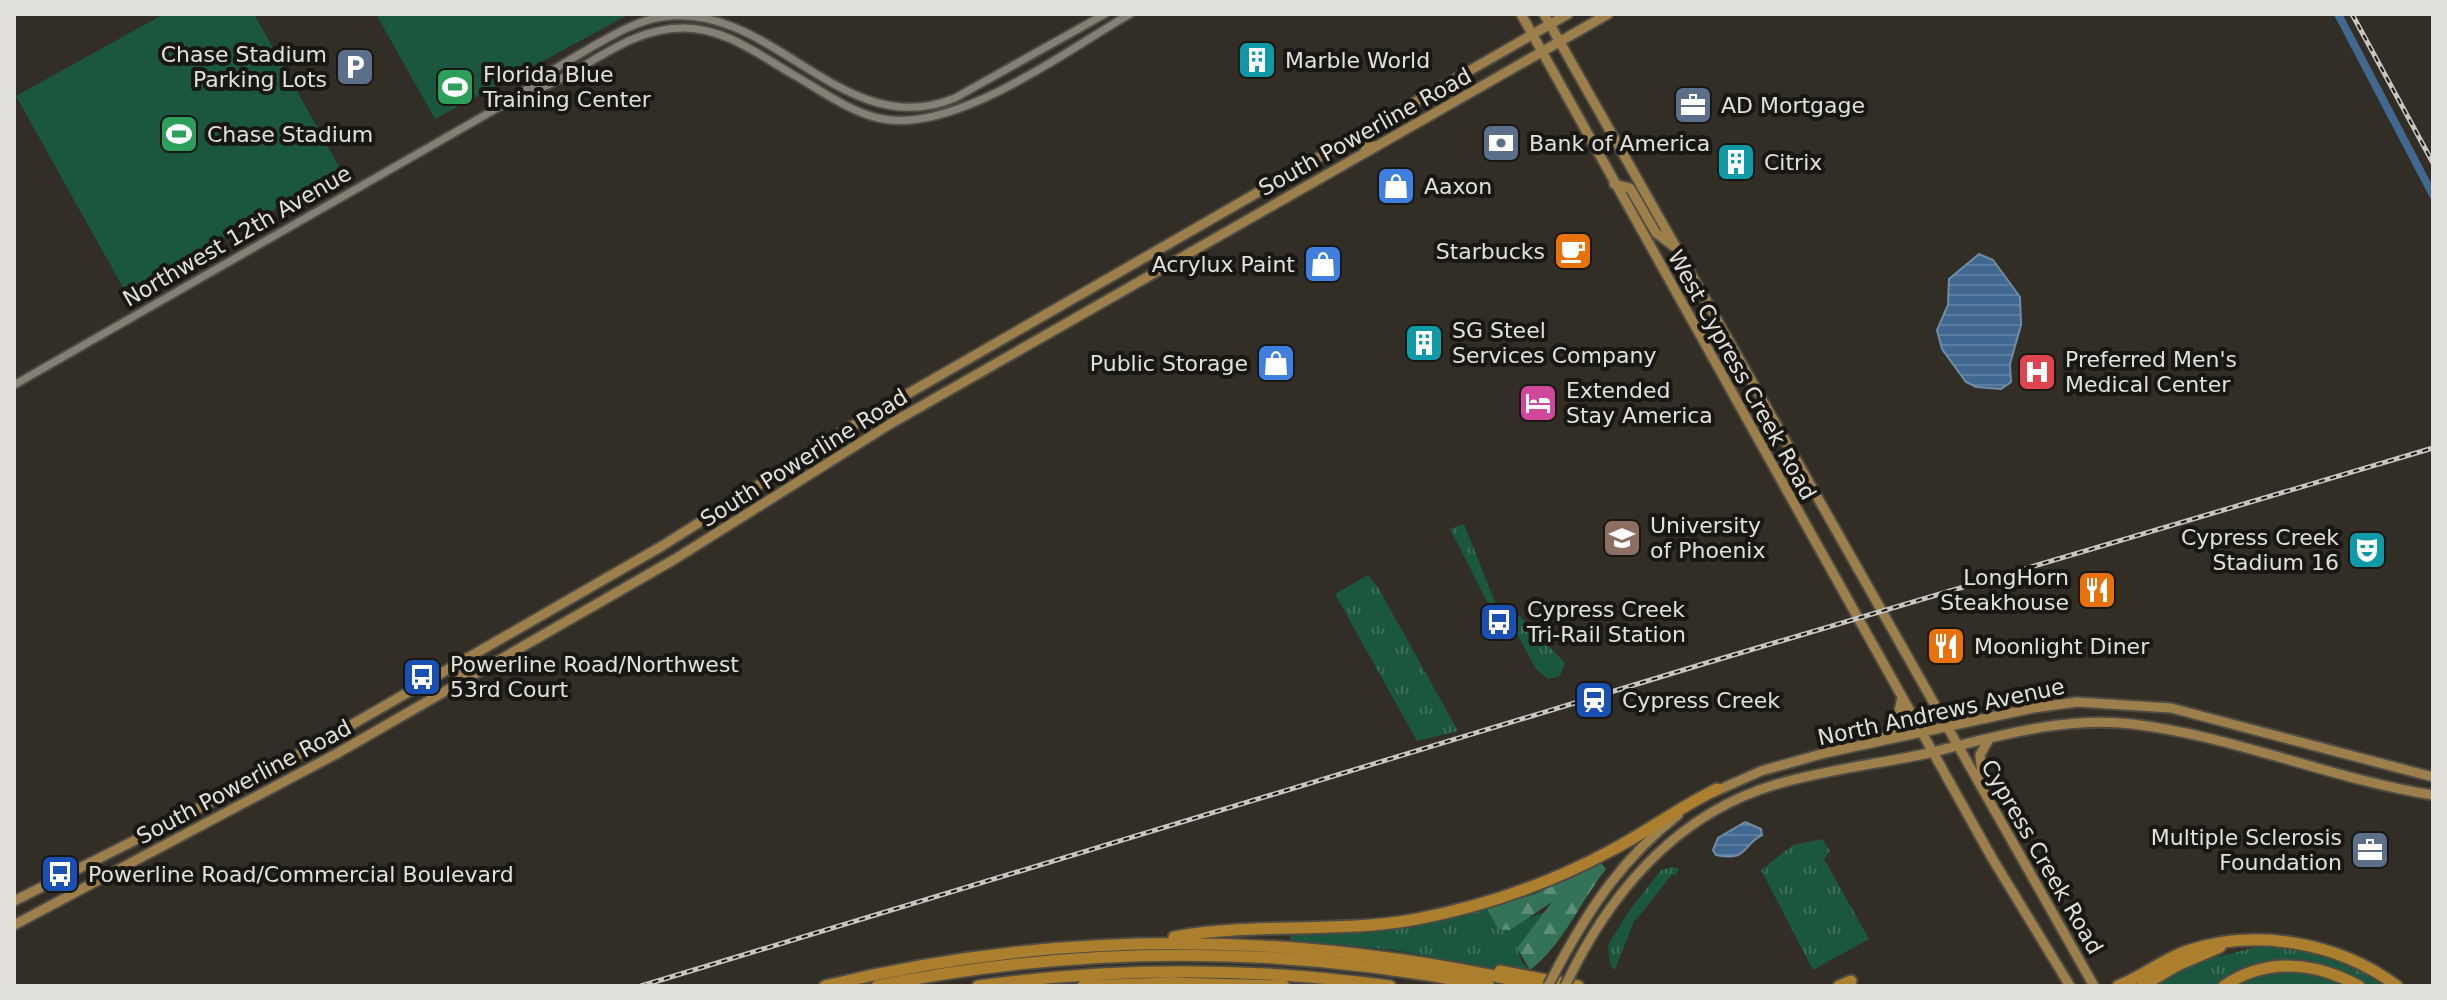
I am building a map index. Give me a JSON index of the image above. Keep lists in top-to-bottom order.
{
  "streets": {
    "main road": [
      "South Powerline Road",
      "West Cypress Creek Road",
      "North Andrews Avenue",
      "Cypress Creek Road"
    ],
    "street": ["Northwest 12th Avenue"]
  },
  "crossings": [
    ["South Powerline Road", "West Cypress Creek Road"],
    ["West Cypress Creek Road", "North Andrews Avenue"],
    ["West Cypress Creek Road", "Cypress Creek Road"],
    ["North Andrews Avenue", "Cypress Creek Road"]
  ],
  "places": {
    "building": ["Marble World", "Citrix", "SG Steel Services Company"],
    "parking": ["Chase Stadium Parking Lots"],
    "sports": ["Florida Blue Training Center", "Chase Stadium"],
    "office": ["AD Mortgage", "Multiple Sclerosis Foundation"],
    "bank": ["Bank of America"],
    "shop": ["Aaxon", "Acrylux Paint", "Public Storage"],
    "cafe": ["Starbucks"],
    "hospital": ["Preferred Men's Medical Center"],
    "hotel": ["Extended Stay America"],
    "school or university": ["University of Phoenix"],
    "theatre": ["Cypress Creek Stadium 16"],
    "restaurant": ["LongHorn Steakhouse", "Moonlight Diner"],
    "bus stop": ["Cypress Creek Tri-Rail Station", "Powerline Road/Northwest 53rd Court", "Powerline Road/Commercial Boulevard"],
    "station": ["Cypress Creek"]
  }
}
